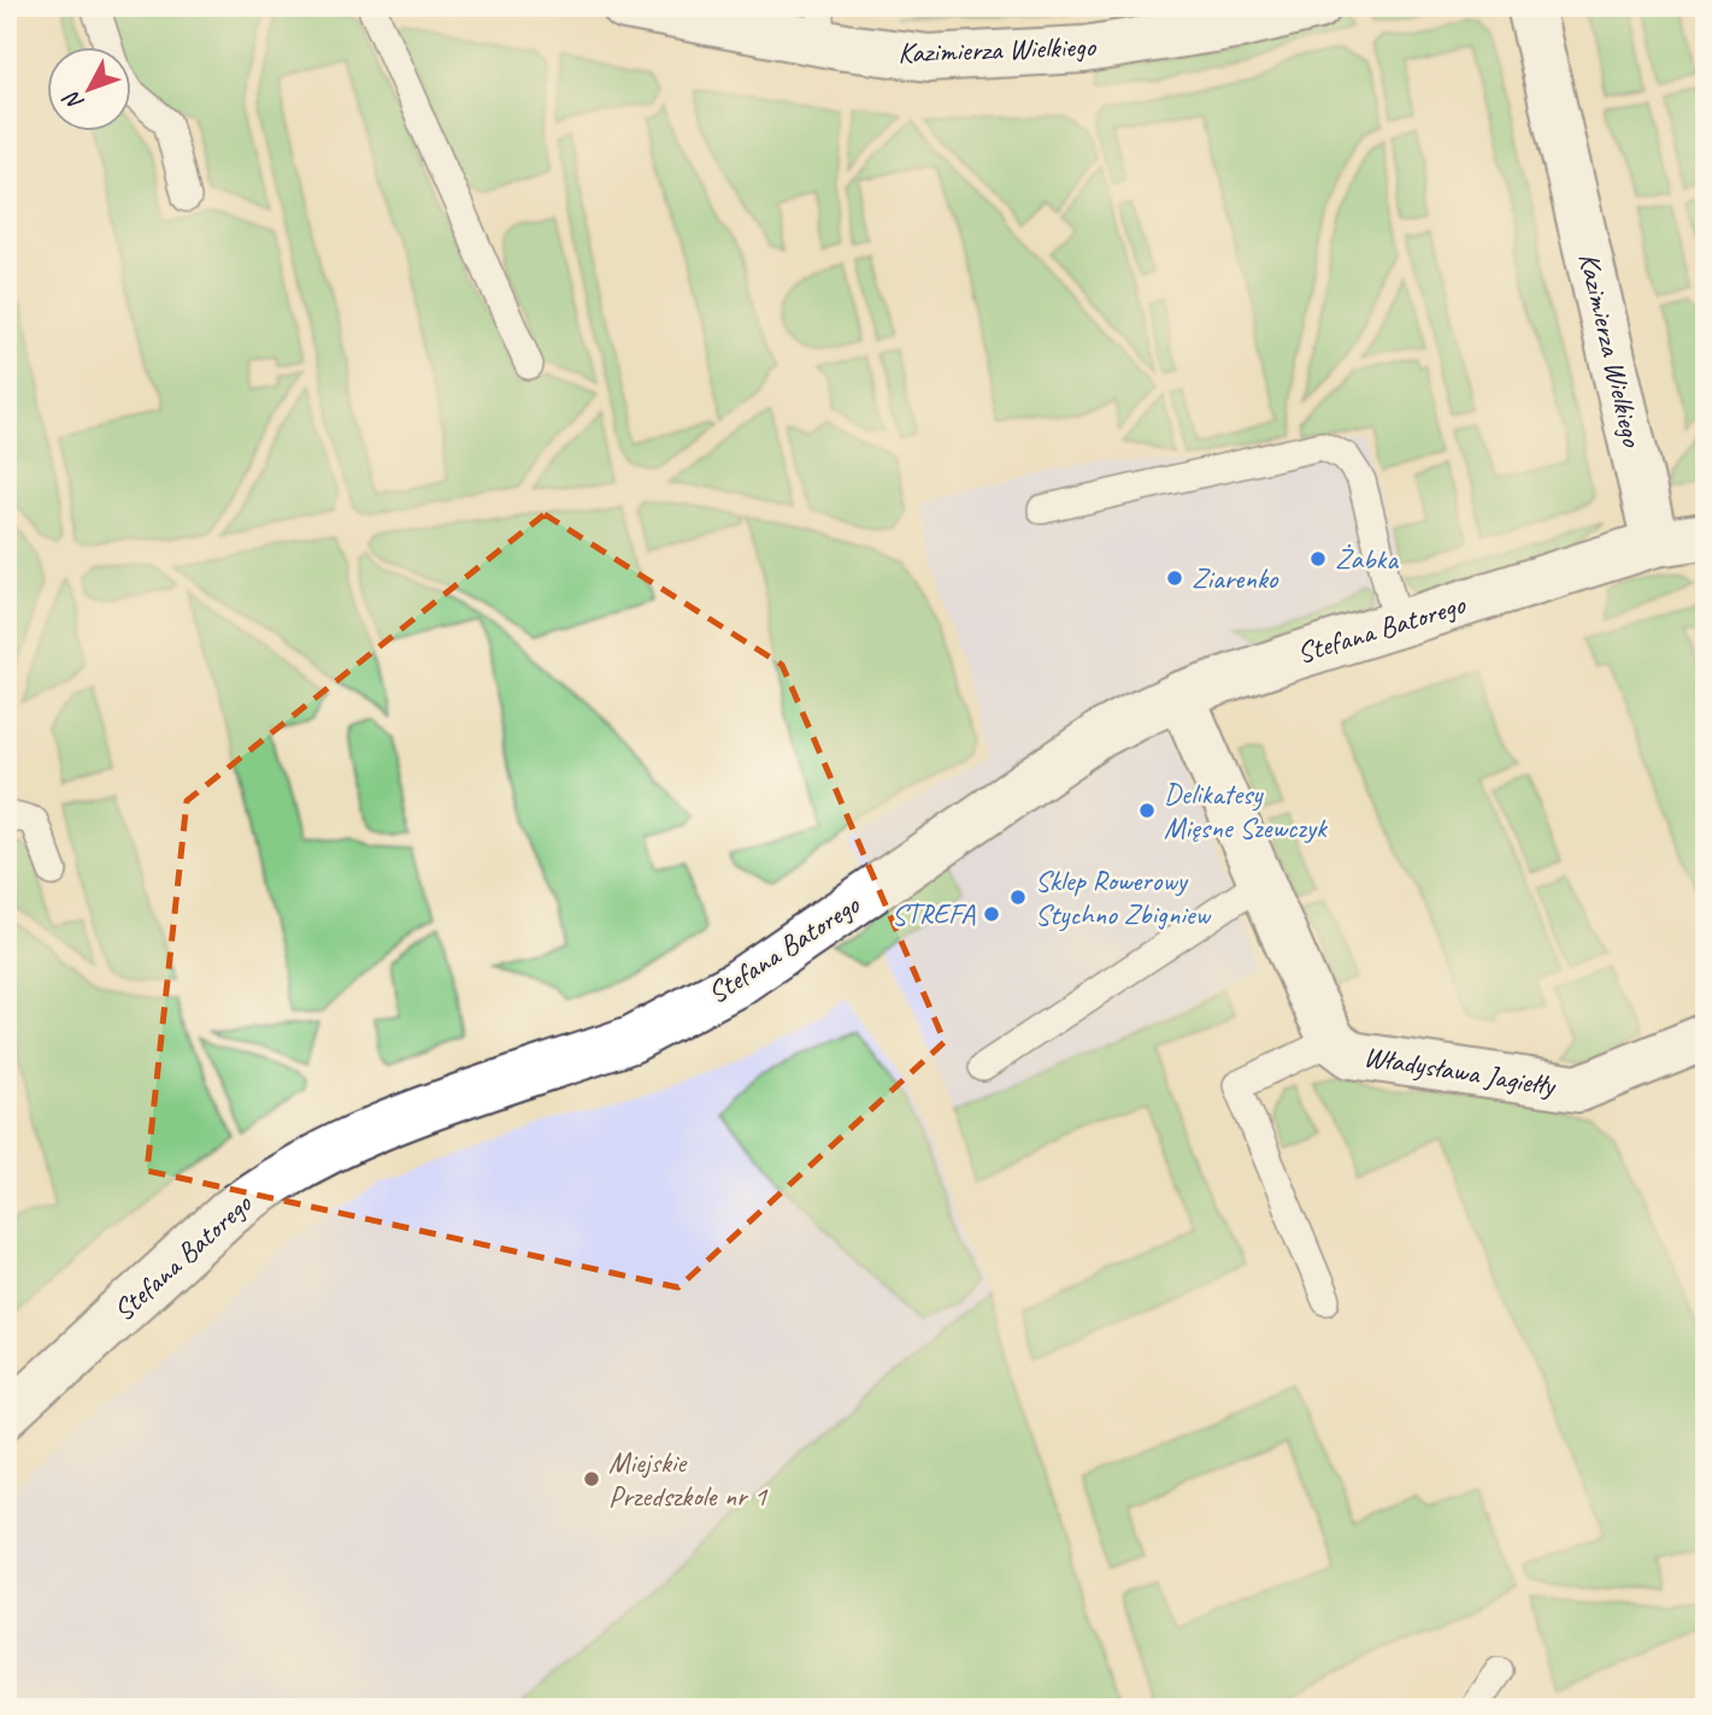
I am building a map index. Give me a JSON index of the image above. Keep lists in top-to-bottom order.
{
  "streets": {
    "street": ["Kazimierza Wielkiego", "Stefana Batorego", "Władysława Jagiełły"]
  },
  "crossings": [
    ["Kazimierza Wielkiego", "Stefana Batorego"],
    ["Stefana Batorego", "Władysława Jagiełły"]
  ],
  "places": [
    "Żabka",
    "Ziarenko",
    "Delikatesy Mięsne Szewczyk",
    "Sklep Rowerowy Stychno Zbigniew",
    "STREFA",
    "Miejskie Przedszkole nr 1"
  ],
  "north": "bottom left"
}
